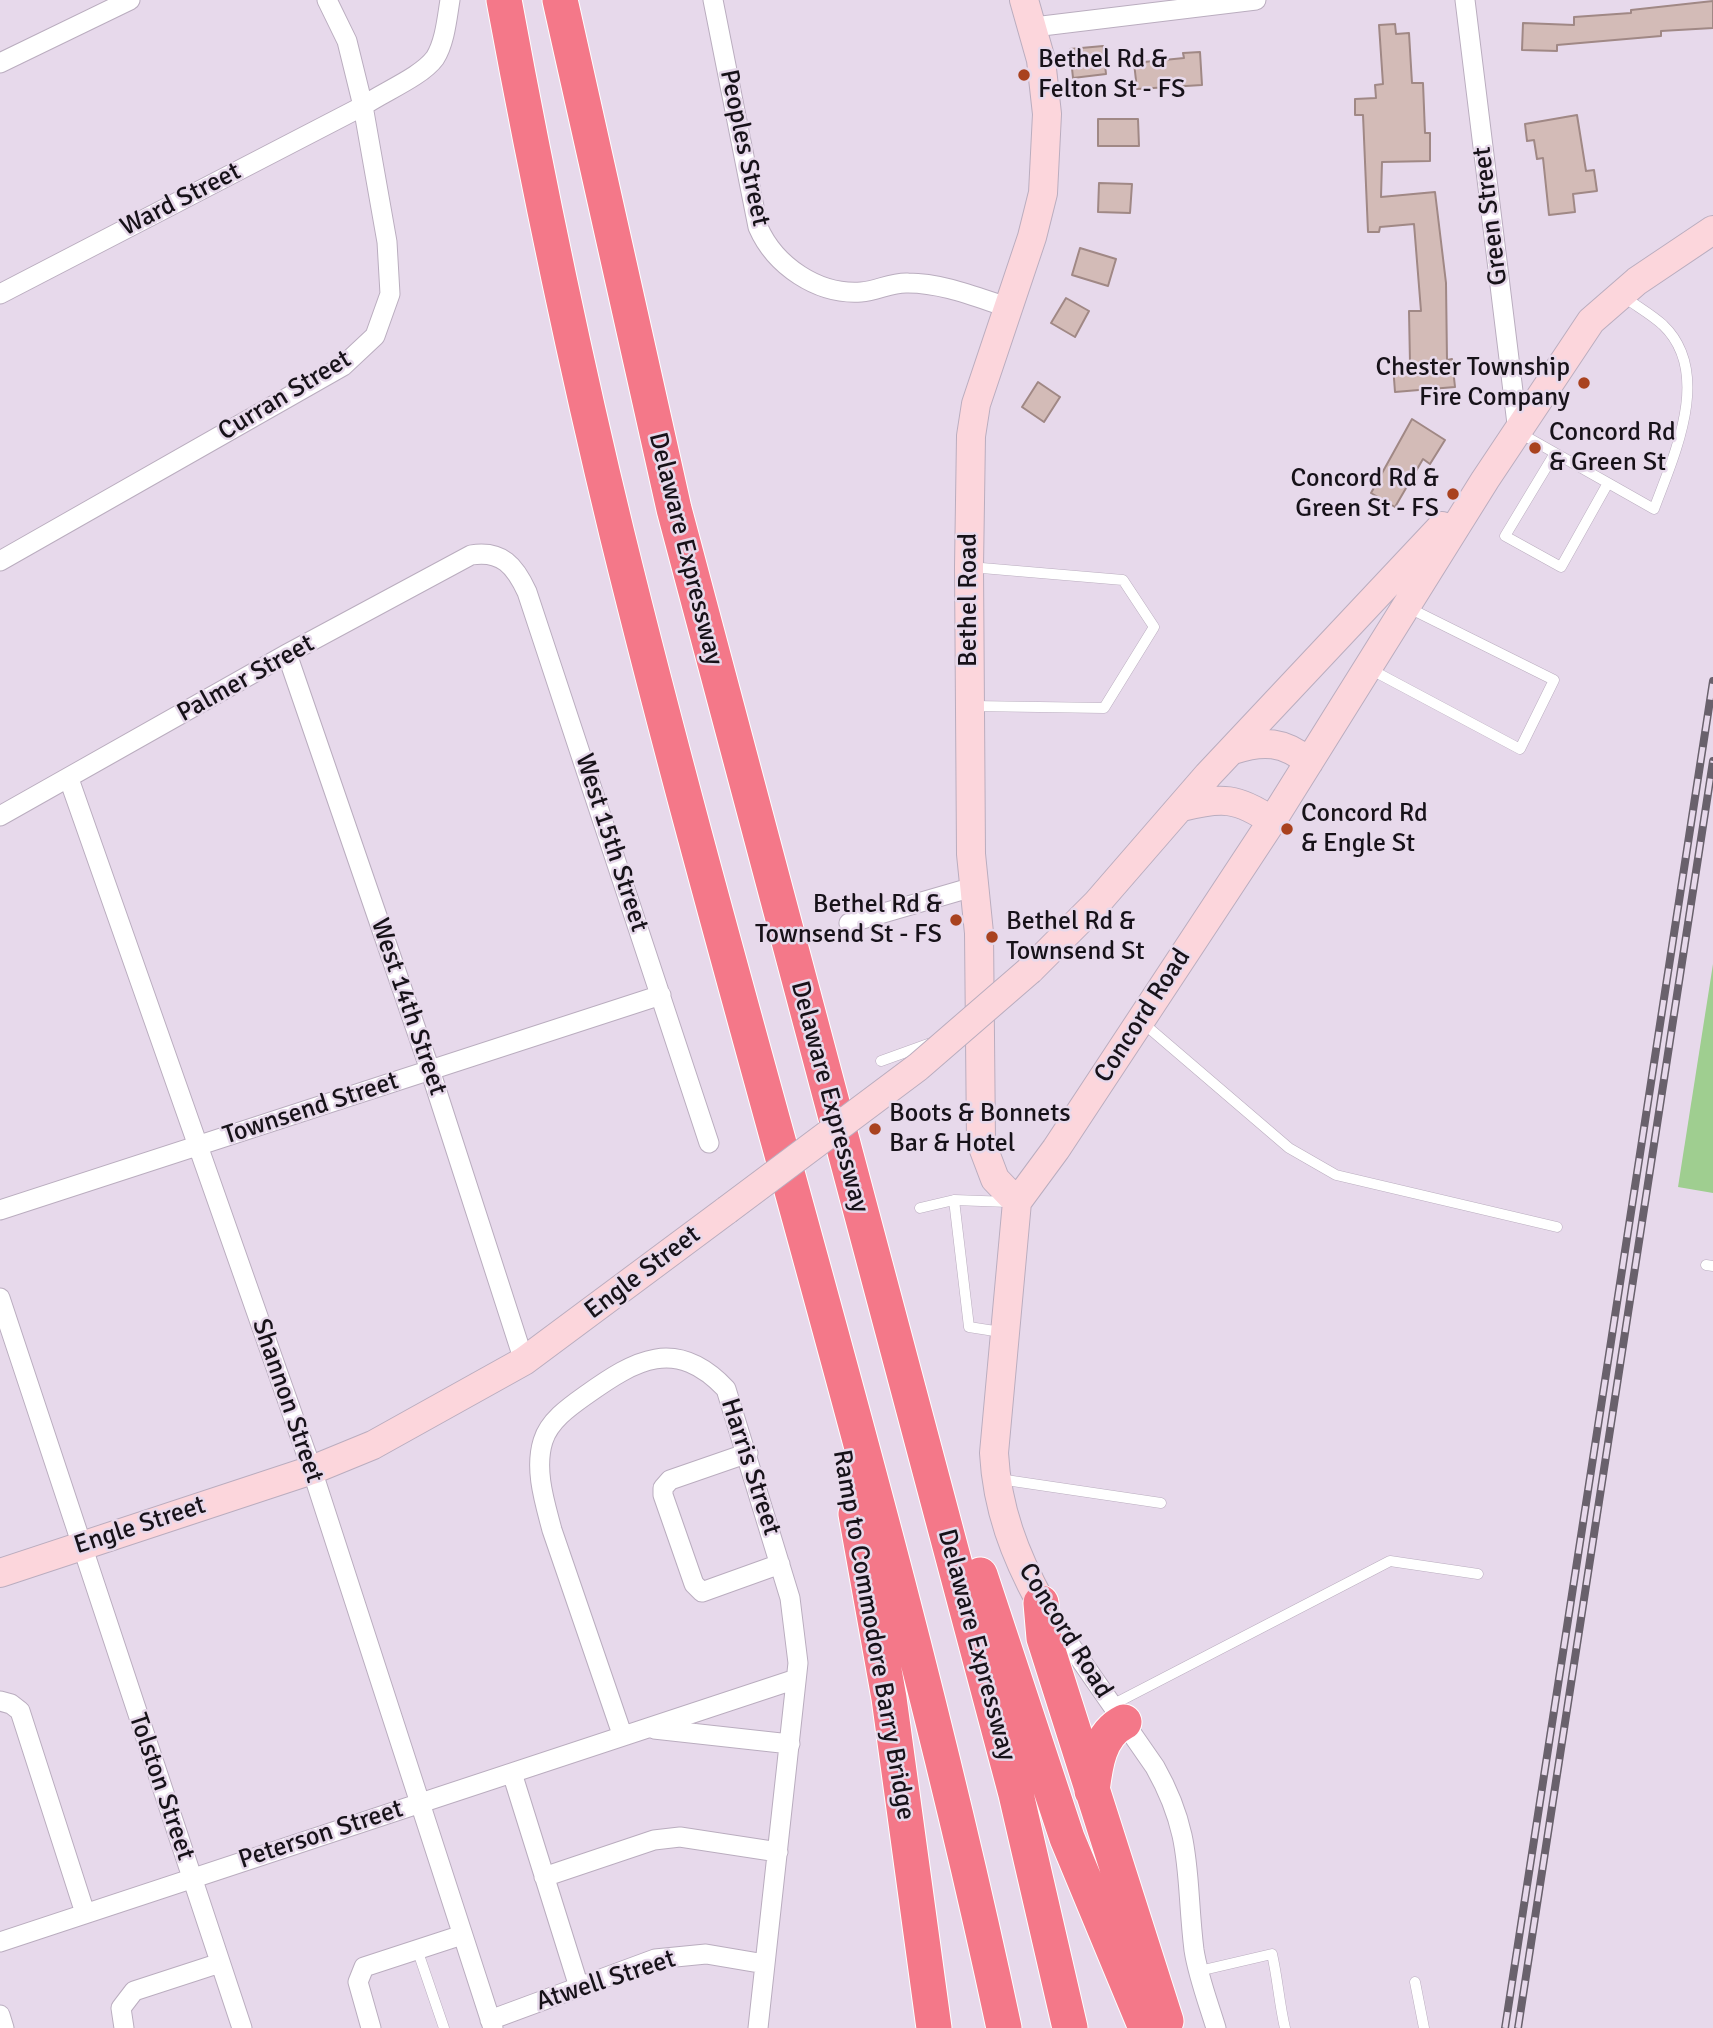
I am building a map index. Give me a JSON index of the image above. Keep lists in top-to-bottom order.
{
  "streets": {
    "highway": ["Delaware Expressway", "Ramp to Commodore Barry Bridge"],
    "main road": ["Bethel Road", "Concord Road", "Engle Street"],
    "street": [
      "Peoples Street",
      "Ward Street",
      "Green Street",
      "Curran Street",
      "Palmer Street",
      "West 15th Street",
      "West 14th Street",
      "Townsend Street",
      "Shannon Street",
      "Harris Street",
      "Tolston Street",
      "Peterson Street",
      "Atwell Street"
    ]
  },
  "crossings": [
    ["Peoples Street", "Bethel Road"],
    ["Ward Street", "Curran Street"],
    ["Green Street", "Concord Road"],
    ["Bethel Road", "Concord Road"],
    ["Palmer Street", "West 15th Street"],
    ["Palmer Street", "West 14th Street"],
    ["Palmer Street", "Shannon Street"],
    ["West 15th Street", "Townsend Street"],
    ["West 14th Street", "Townsend Street"],
    ["West 14th Street", "Engle Street"],
    ["Concord Road", "Engle Street"],
    ["Townsend Street", "Shannon Street"],
    ["Engle Street", "Shannon Street"],
    ["Engle Street", "Tolston Street"],
    ["Shannon Street", "Peterson Street"],
    ["Shannon Street", "Atwell Street"],
    ["Harris Street", "Peterson Street"],
    ["Harris Street", "Atwell Street"],
    ["Tolston Street", "Peterson Street"]
  ],
  "places": [
    "Bethel Rd & Felton St - FS",
    "Chester Township Fire Company",
    "Concord Rd & Green St",
    "Concord Rd & Green St - FS",
    "Concord Rd & Engle St",
    "Bethel Rd & Townsend St - FS",
    "Bethel Rd & Townsend St",
    "Boots & Bonnets Bar & Hotel"
  ]
}
